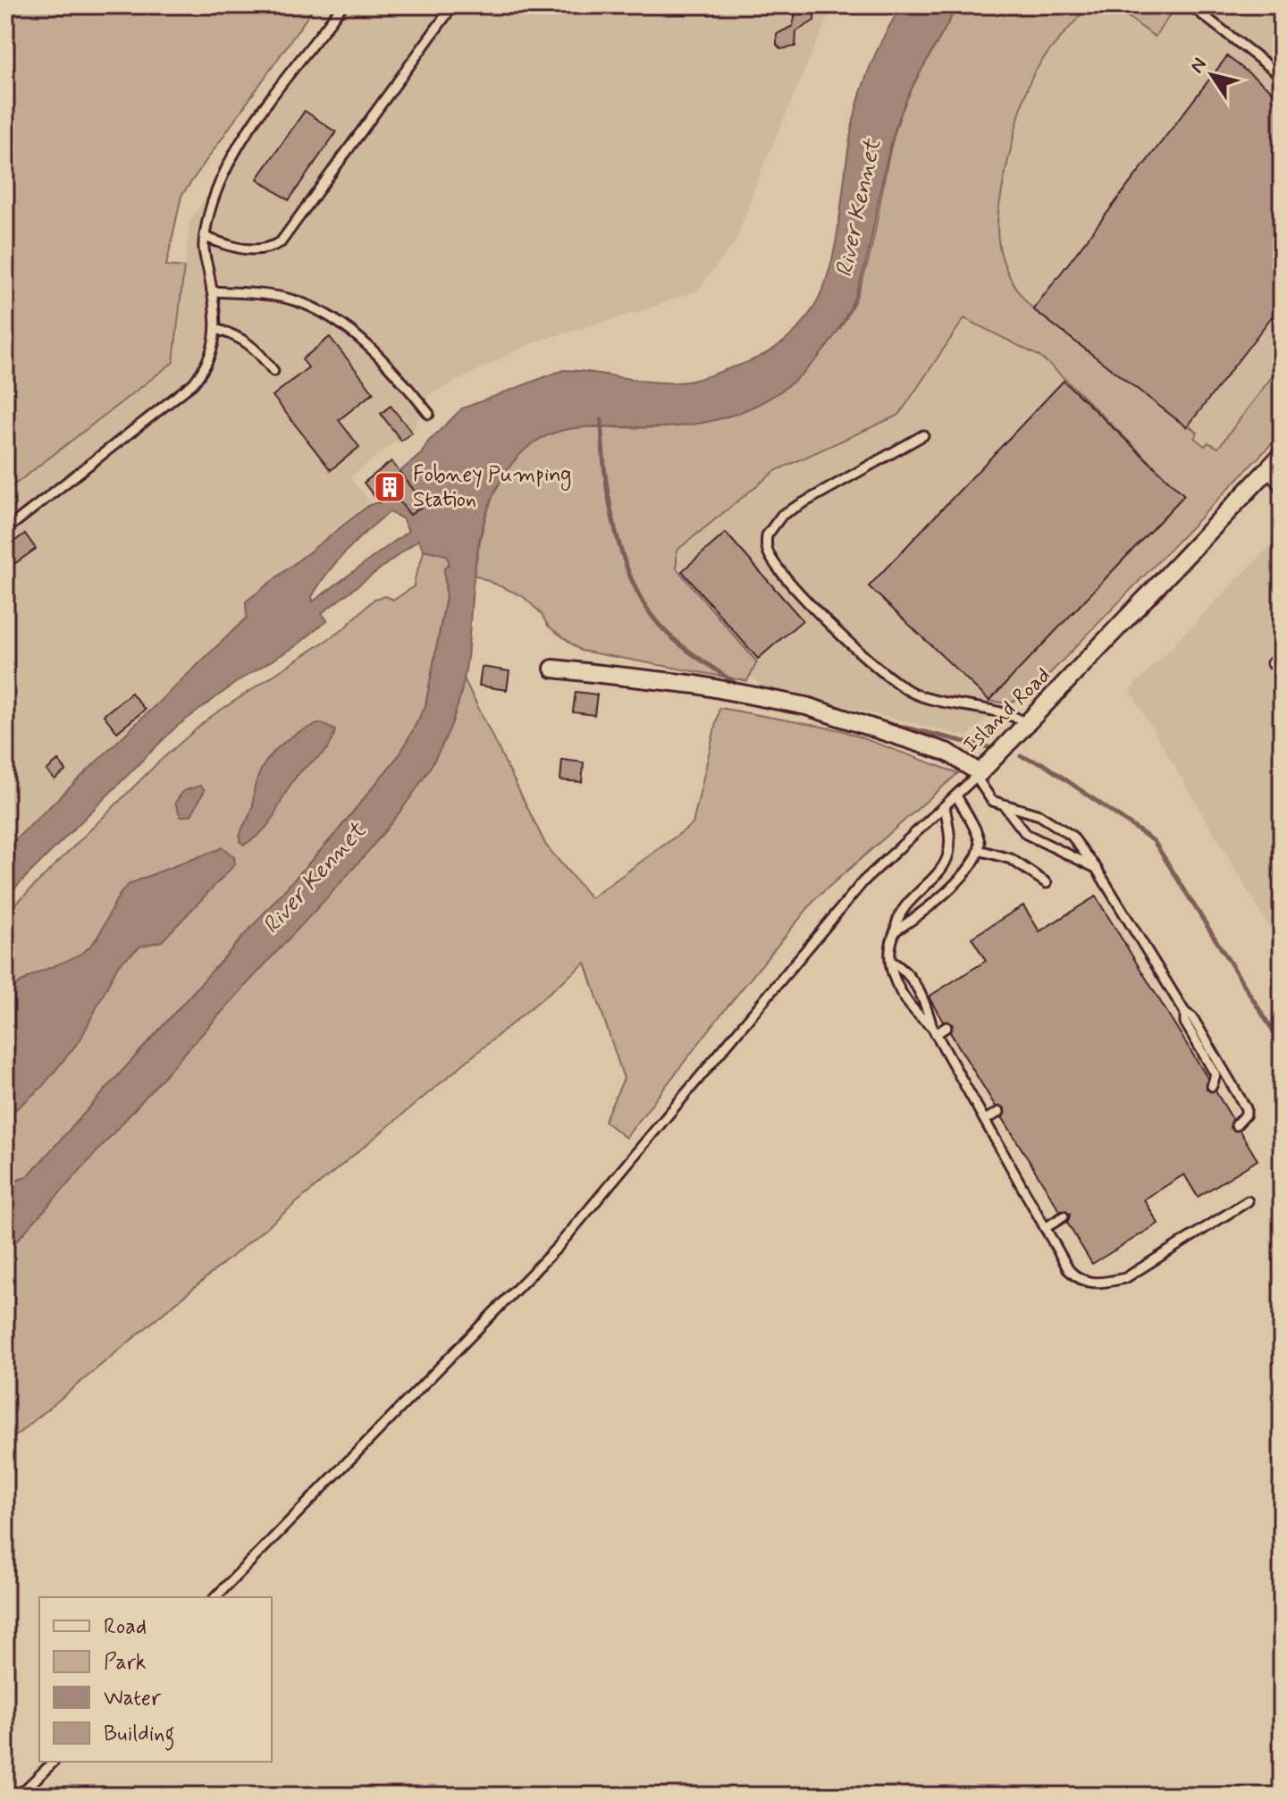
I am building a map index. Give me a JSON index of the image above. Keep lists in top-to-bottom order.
{
  "streets": {
    "street": ["Island Road"]
  },
  "water": ["River Kennet"],
  "places": {
    "building": ["Fobney Pumping Station"]
  },
  "legend": [
    "Road",
    "Park",
    "Water",
    "Building"
  ],
  "north": "top left"
}
